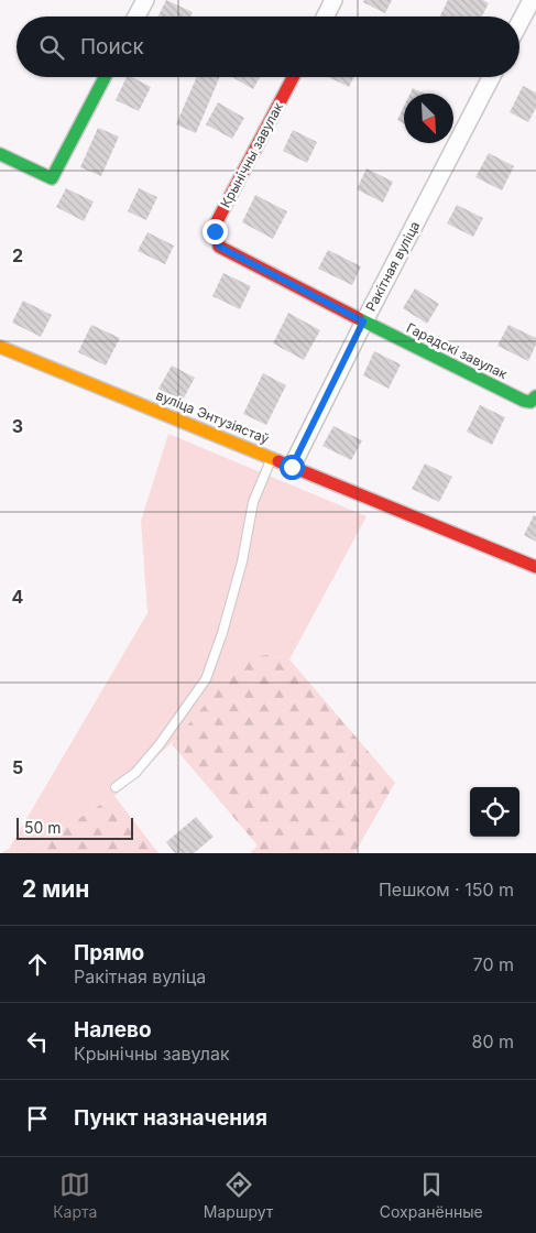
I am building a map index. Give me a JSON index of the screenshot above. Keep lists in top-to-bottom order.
{
  "streets": {
    "street": [
      "Крынічны завулак",
      "Ракітная вуліца",
      "Гарадскі завулак",
      "вуліца Энтузіястаў"
    ]
  },
  "crossings": [
    ["Крынічны завулак", "Ракітная вуліца"],
    ["Крынічны завулак", "Гарадскі завулак"],
    ["Ракітная вуліца", "Гарадскі завулак"],
    ["Ракітная вуліца", "вуліца Энтузіястаў"]
  ],
  "scale_bar": "50 m",
  "north": "bottom right",
  "page": {
    "search": "Поиск",
    "scale": "50 m",
    "heading": ["2 мин", "Пешком · 150 m"],
    "list": [
      ["Прямо", "Ракітная вуліца", "70 m"],
      ["Налево", "Крынічны завулак", "80 m"],
      "Пункт назначения"
    ],
    "nav": ["Карта", "Маршрут", "Сохранённые"]
  },
  "grid": {
    "rows": [
      "2",
      "3",
      "4",
      "5"
    ]
  }
}
